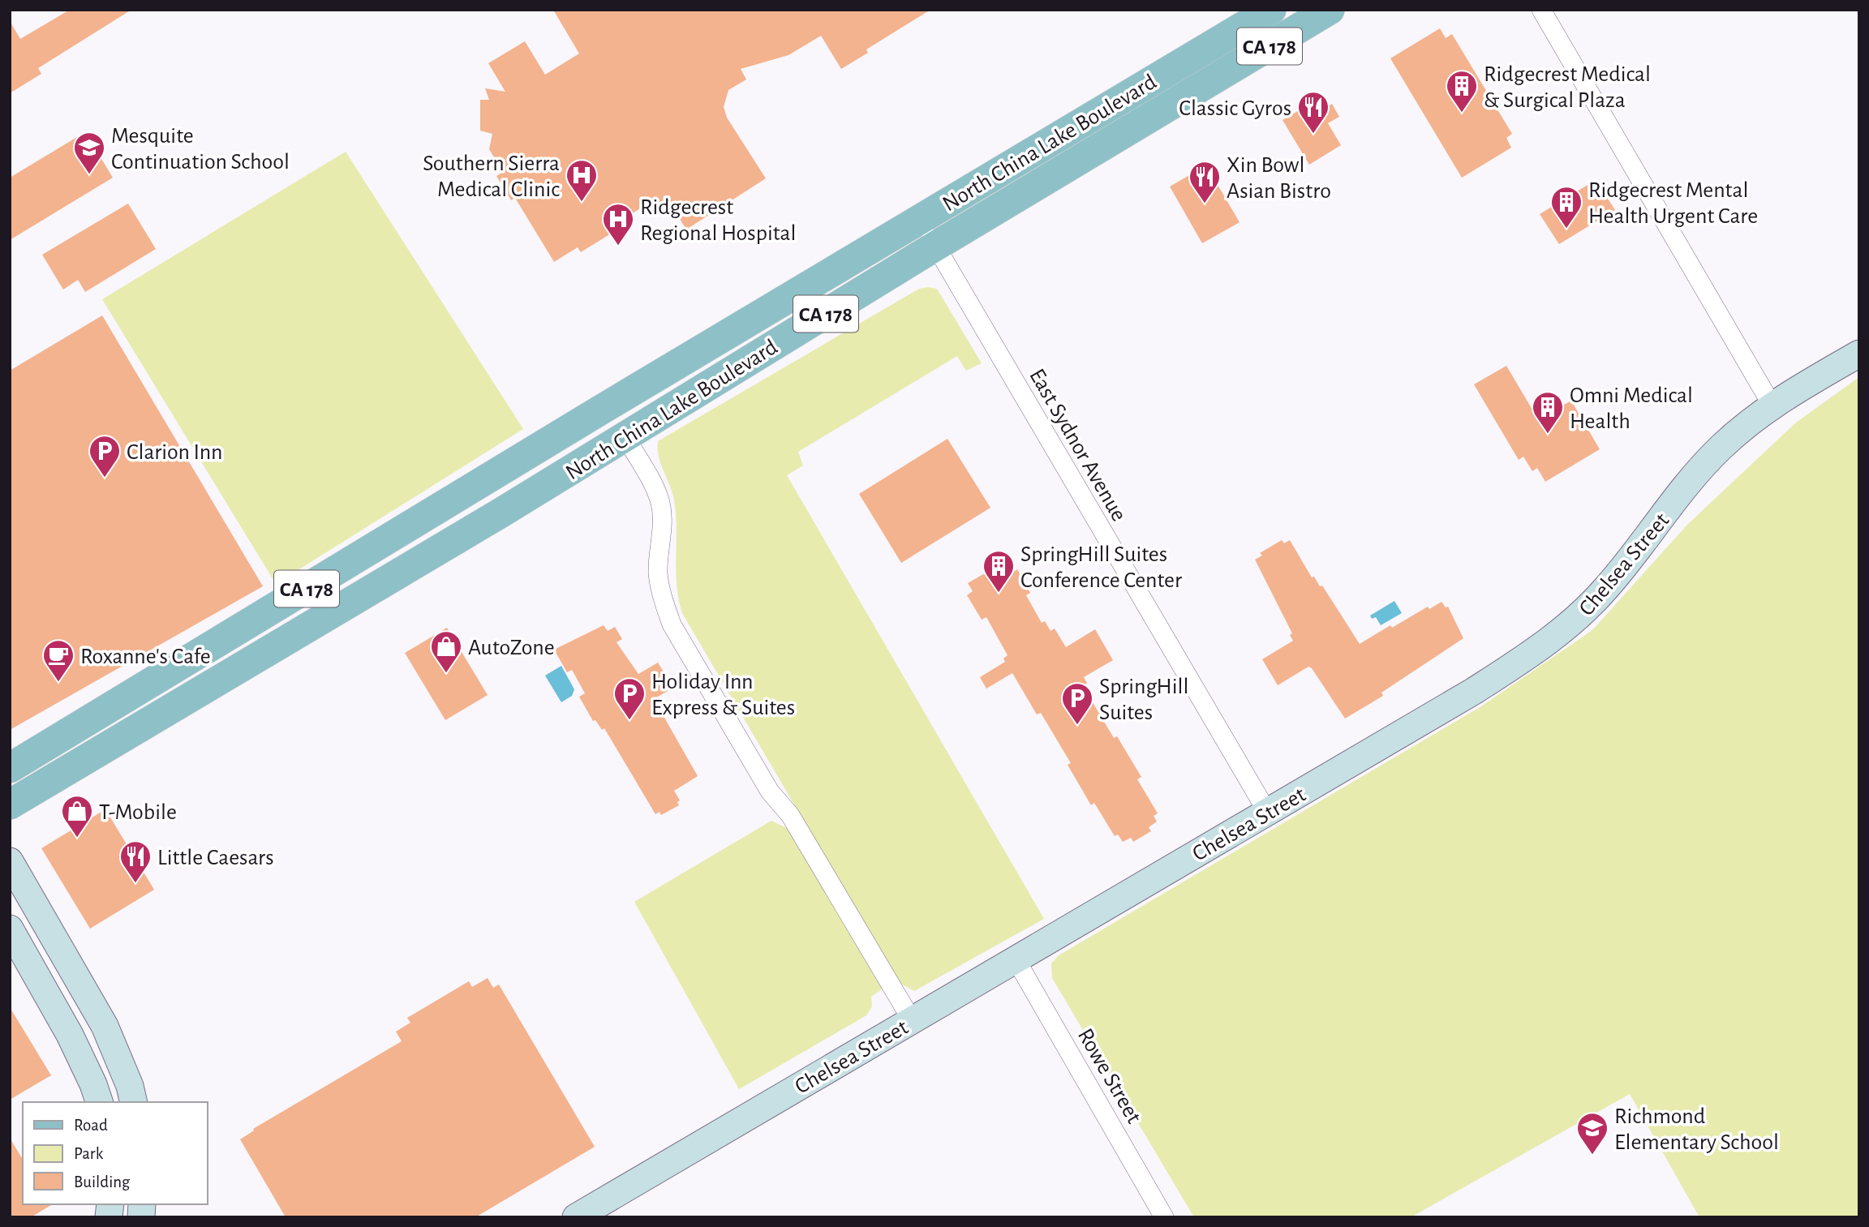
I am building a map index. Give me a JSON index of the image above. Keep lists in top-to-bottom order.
{
  "streets": {
    "main road": ["CA 178", "North China Lake Boulevard"],
    "street": ["East Sydnor Avenue", "Chelsea Street", "Rowe Street"]
  },
  "crossings": [
    ["North China Lake Boulevard", "East Sydnor Avenue"],
    ["East Sydnor Avenue", "Chelsea Street"],
    ["Chelsea Street", "Rowe Street"]
  ],
  "places": {
    "building": [
      "Ridgecrest Medical & Surgical Plaza",
      "Ridgecrest Mental Health Urgent Care",
      "Omni Medical Health",
      "SpringHill Suites Conference Center"
    ],
    "restaurant": ["Classic Gyros", "Xin Bowl Asian Bistro", "Little Caesars"],
    "school or university": ["Mesquite Continuation School", "Richmond Elementary School"],
    "hospital": ["Southern Sierra Medical Clinic", "Ridgecrest Regional Hospital"],
    "parking": ["Clarion Inn", "Holiday Inn Express & Suites", "SpringHill Suites"],
    "shop": ["AutoZone", "T-Mobile"],
    "cafe": ["Roxanne's Cafe"]
  },
  "legend": ["Road", "Park", "Building"]
}
